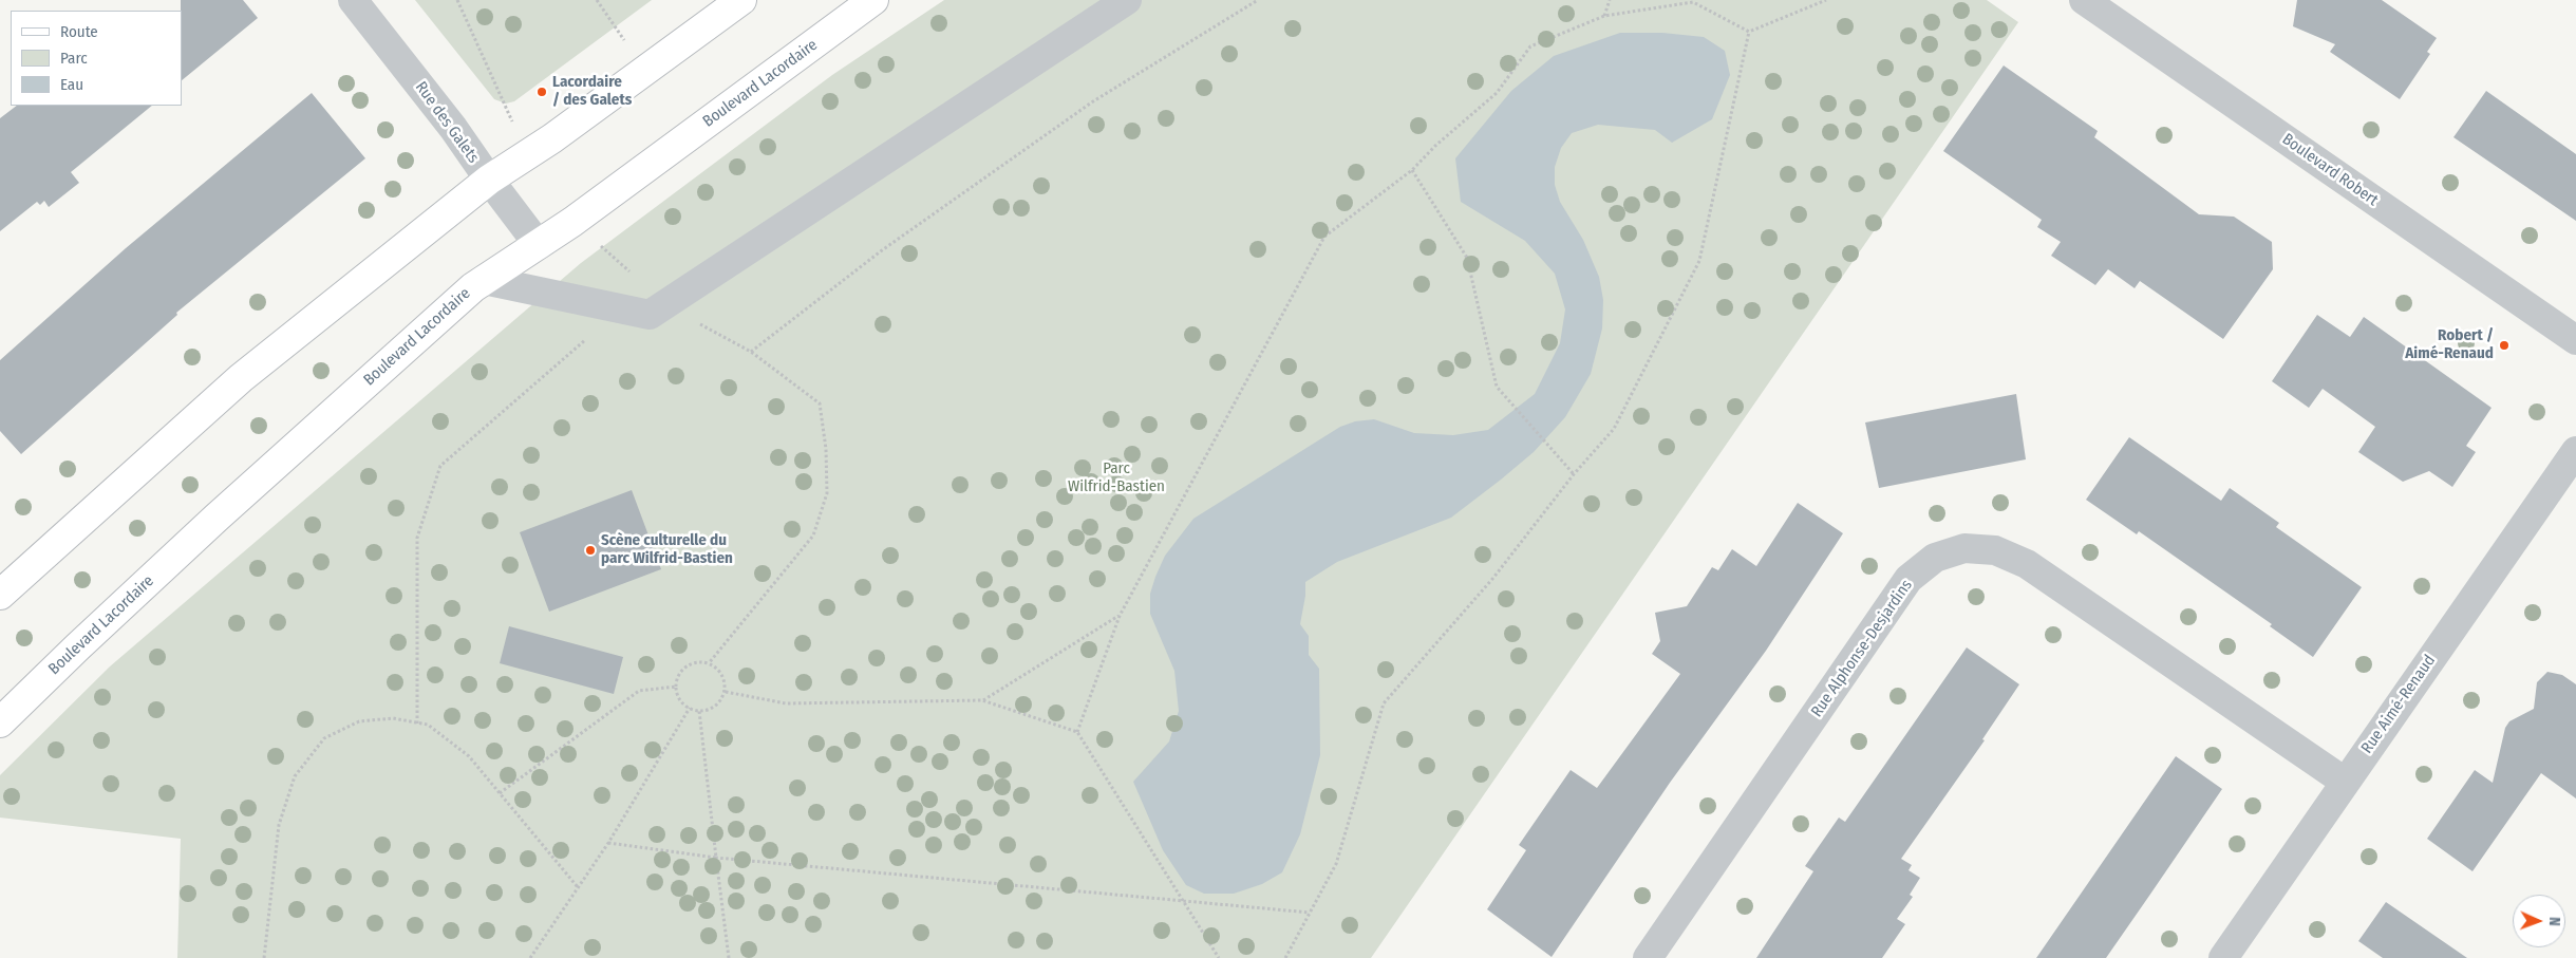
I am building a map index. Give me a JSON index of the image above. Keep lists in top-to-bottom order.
{
  "streets": {
    "main road": ["Boulevard Lacordaire"],
    "street": [
      "Rue des Galets",
      "Boulevard Robert",
      "Rue Alphonse-Desjardins",
      "Rue Aimé-Renaud"
    ]
  },
  "crossings": [
    ["Boulevard Lacordaire", "Rue des Galets"],
    ["Rue Alphonse-Desjardins", "Rue Aimé-Renaud"]
  ],
  "parks": ["Parc Wilfrid-Bastien"],
  "places": ["Lacordaire / des Galets", "Robert / Aimé-Renaud", "Scène culturelle du parc Wilfrid-Bastien"],
  "legend": ["Route", "Parc", "Eau"],
  "north": "right"
}
